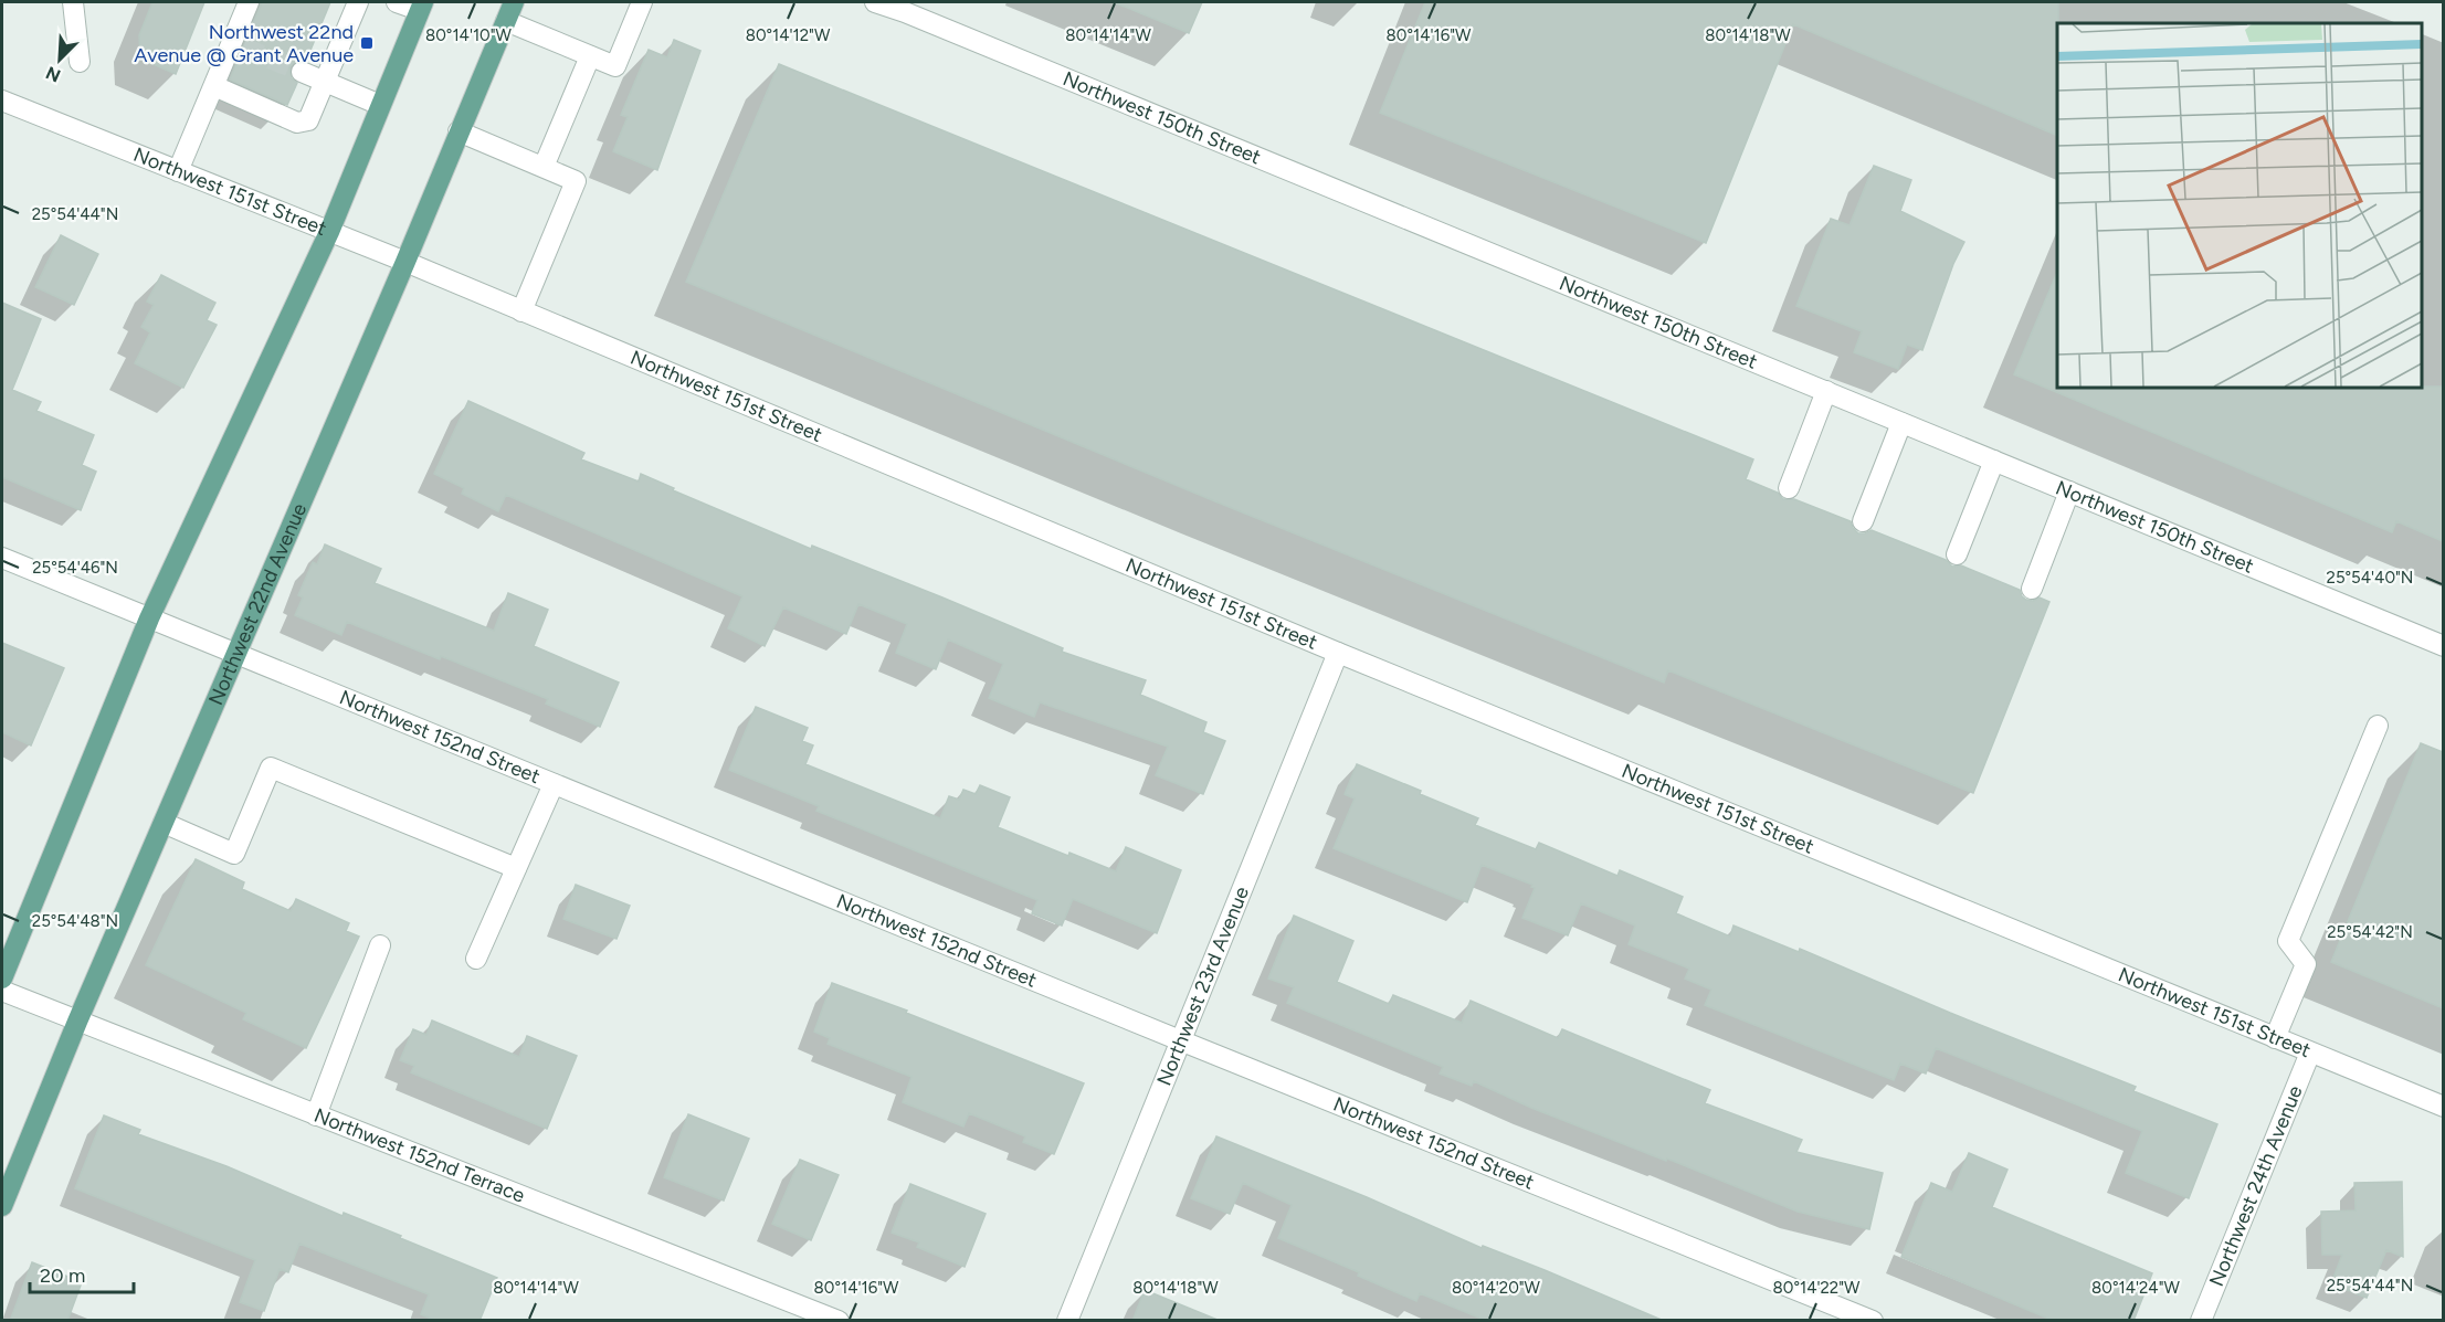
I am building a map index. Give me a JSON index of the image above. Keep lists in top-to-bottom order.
{
  "streets": {
    "main road": ["Northwest 22nd Avenue"],
    "street": [
      "Northwest 150th Street",
      "Northwest 151st Street",
      "Northwest 152nd Street",
      "Northwest 23rd Avenue",
      "Northwest 152nd Terrace",
      "Northwest 24th Avenue"
    ]
  },
  "crossings": [
    ["Northwest 151st Street", "Northwest 22nd Avenue"],
    ["Northwest 151st Street", "Northwest 23rd Avenue"],
    ["Northwest 151st Street", "Northwest 24th Avenue"],
    ["Northwest 22nd Avenue", "Northwest 152nd Street"],
    ["Northwest 22nd Avenue", "Northwest 152nd Terrace"],
    ["Northwest 152nd Street", "Northwest 23rd Avenue"]
  ],
  "places": {
    "transit": ["Northwest 22nd Avenue @ Grant Avenue"]
  },
  "scale_bar": "20 m",
  "north": "bottom left",
  "coordinates": [
    "80°14'12\"W",
    "80°14'14\"W",
    "80°14'16\"W",
    "80°14'18\"W",
    "80°14'10\"W",
    "25°54'44\"N",
    "25°54'46\"N",
    "25°54'40\"N",
    "25°54'48\"N",
    "25°54'42\"N",
    "80°14'20\"W",
    "80°14'22\"W",
    "80°14'24\"W"
  ]
}
